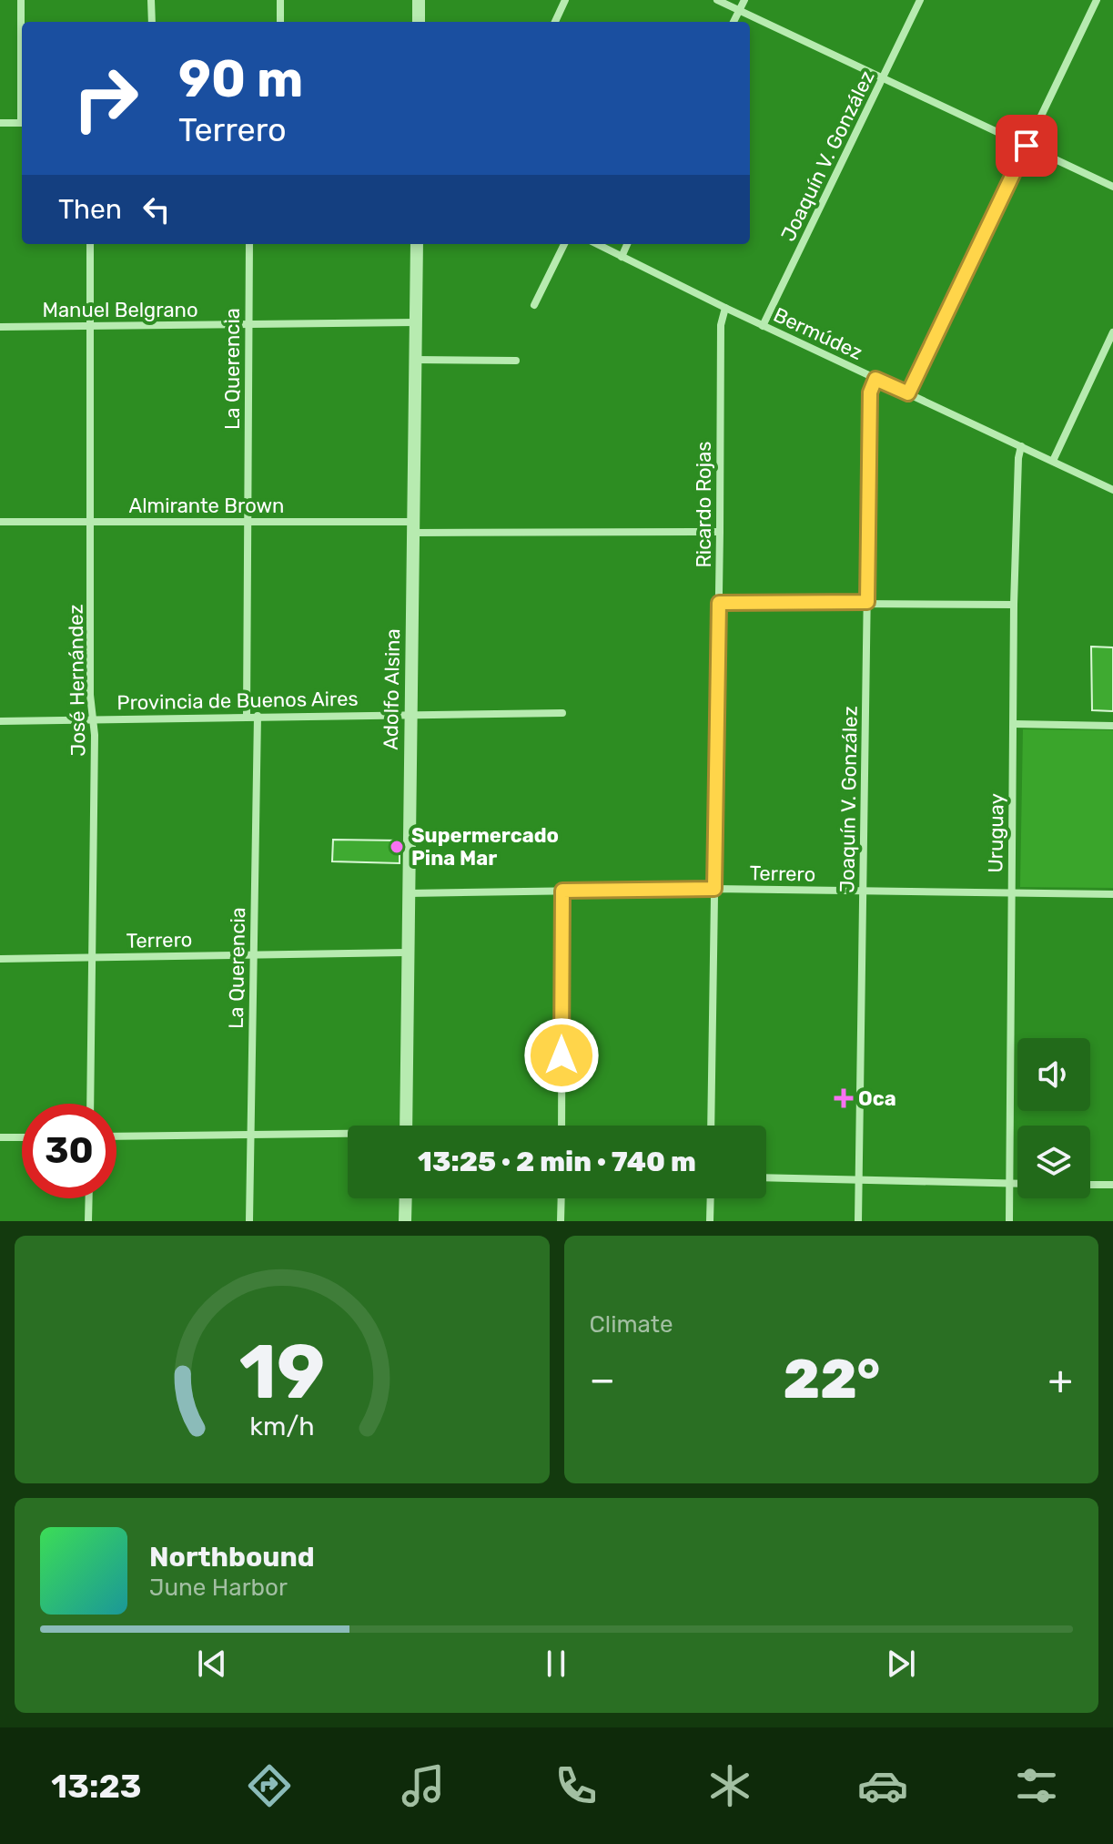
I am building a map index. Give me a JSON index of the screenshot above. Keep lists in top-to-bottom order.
{
  "streets": {
    "street": [
      "Joaquín V. González",
      "Manuel Belgrano",
      "Bermúdez",
      "La Querencia",
      "Ricardo Rojas",
      "Almirante Brown",
      "José Hernández",
      "Adolfo Alsina",
      "Provincia de Buenos Aires",
      "Uruguay",
      "Terrero"
    ]
  },
  "crossings": [
    ["Joaquín V. González", "Bermúdez"],
    ["Joaquín V. González", "Terrero"],
    ["Manuel Belgrano", "La Querencia"],
    ["Manuel Belgrano", "José Hernández"],
    ["Manuel Belgrano", "Adolfo Alsina"],
    ["Bermúdez", "Ricardo Rojas"],
    ["Bermúdez", "Uruguay"],
    ["La Querencia", "Almirante Brown"],
    ["La Querencia", "Provincia de Buenos Aires"],
    ["La Querencia", "Terrero"],
    ["Ricardo Rojas", "Almirante Brown"],
    ["Ricardo Rojas", "Terrero"],
    ["Almirante Brown", "José Hernández"],
    ["Almirante Brown", "Adolfo Alsina"],
    ["José Hernández", "Provincia de Buenos Aires"],
    ["José Hernández", "Terrero"],
    ["Adolfo Alsina", "Provincia de Buenos Aires"],
    ["Adolfo Alsina", "Terrero"],
    ["Uruguay", "Terrero"]
  ],
  "places": {
    "other": ["Supermercado Pina Mar"],
    "health": ["Oca"]
  },
  "page": {
    "turn": ["90 m", "Terrero"],
    "then": "Then",
    "limit": "30",
    "trip": "13:25 · 2 min · 740 m",
    "tile": "Climate",
    "heat": ["−", "22°", "+"],
    "song": ["Northbound", "June Harbor"],
    "tabs": "13:23",
    "gauge": ["19", "km/h"]
  }
}
